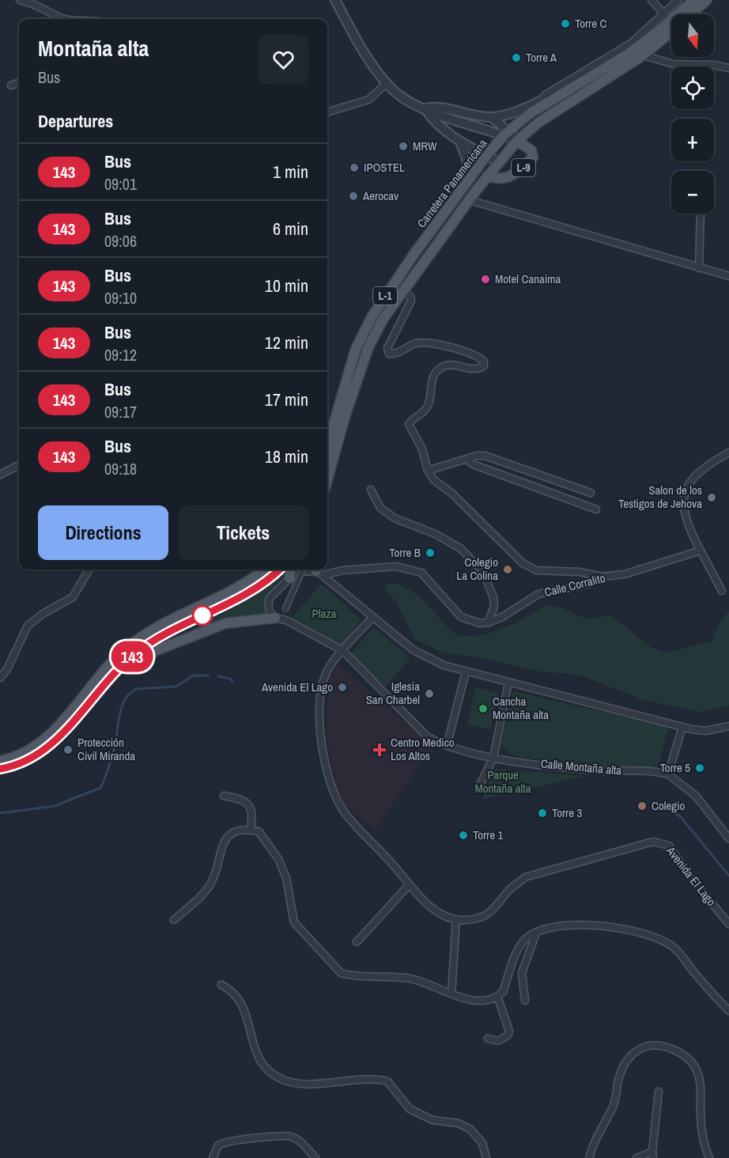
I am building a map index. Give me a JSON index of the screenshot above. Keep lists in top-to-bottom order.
{
  "streets": {
    "main road": ["L-9", "Carretera Panamericana", "L-1"],
    "street": ["Calle Corralito", "Calle Montaña alta", "Avenida El Lago"]
  },
  "crossings": [
    ["L-9", "Carretera Panamericana"]
  ],
  "parks": ["Plaza", "Parque Montaña alta"],
  "places": {
    "other": [
      "Torre C",
      "Torre A",
      "MRW",
      "IPOSTEL",
      "Aerocav",
      "Motel Canaima",
      "Salon de los Testigos de Jehova",
      "Torre B",
      "Colegio La Colina",
      "Avenida El Lago",
      "Iglesia San Charbel",
      "Cancha Montaña alta",
      "Protección Civil Miranda",
      "Torre 5",
      "Colegio",
      "Torre 3",
      "Torre 1"
    ],
    "health": ["Centro Medico Los Altos"]
  },
  "lines": ["bus line 143"],
  "north": "bottom",
  "page": {
    "on_map": "143",
    "map_buttons": ["+", "−"],
    "heading": [
      ["Montaña alta", "Bus"],
      "Departures"
    ],
    "list": [
      {
        "mark": "143",
        "name": "Bus",
        "note": "09:01",
        "value": "1 min"
      },
      {
        "mark": "143",
        "name": "Bus",
        "note": "09:06",
        "value": "6 min"
      },
      {
        "mark": "143",
        "name": "Bus",
        "note": "09:10",
        "value": "10 min"
      },
      {
        "mark": "143",
        "name": "Bus",
        "note": "09:12",
        "value": "12 min"
      },
      {
        "mark": "143",
        "name": "Bus",
        "note": "09:17",
        "value": "17 min"
      },
      {
        "mark": "143",
        "name": "Bus",
        "note": "09:18",
        "value": "18 min"
      }
    ],
    "buttons": ["Directions", "Tickets"]
  }
}
